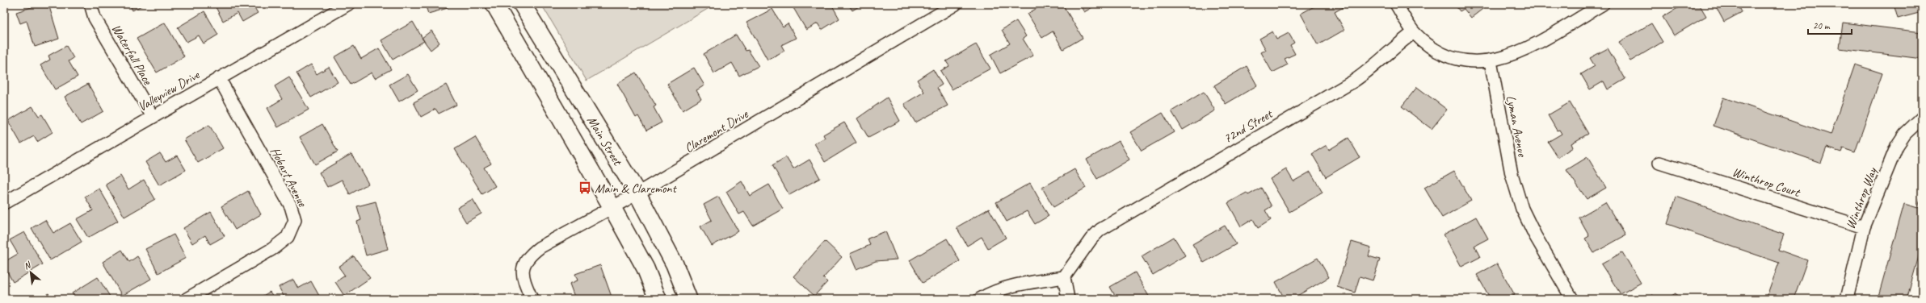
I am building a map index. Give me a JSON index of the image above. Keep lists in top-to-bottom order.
{
  "streets": {
    "main road": ["Main Street"],
    "street": [
      "Waterfall Place",
      "Valleyview Drive",
      "72nd Street",
      "Lyman Avenue",
      "Claremont Drive",
      "Hobart Avenue",
      "Winthrop Court",
      "Winthrop Way"
    ]
  },
  "crossings": [
    ["Waterfall Place", "Valleyview Drive"],
    ["Valleyview Drive", "Hobart Avenue"],
    ["Claremont Drive", "Main Street"],
    ["Winthrop Court", "Winthrop Way"]
  ],
  "places": {
    "bus stop": ["Main & Claremont"]
  },
  "scale_bar": "20 m",
  "north": "top left"
}
